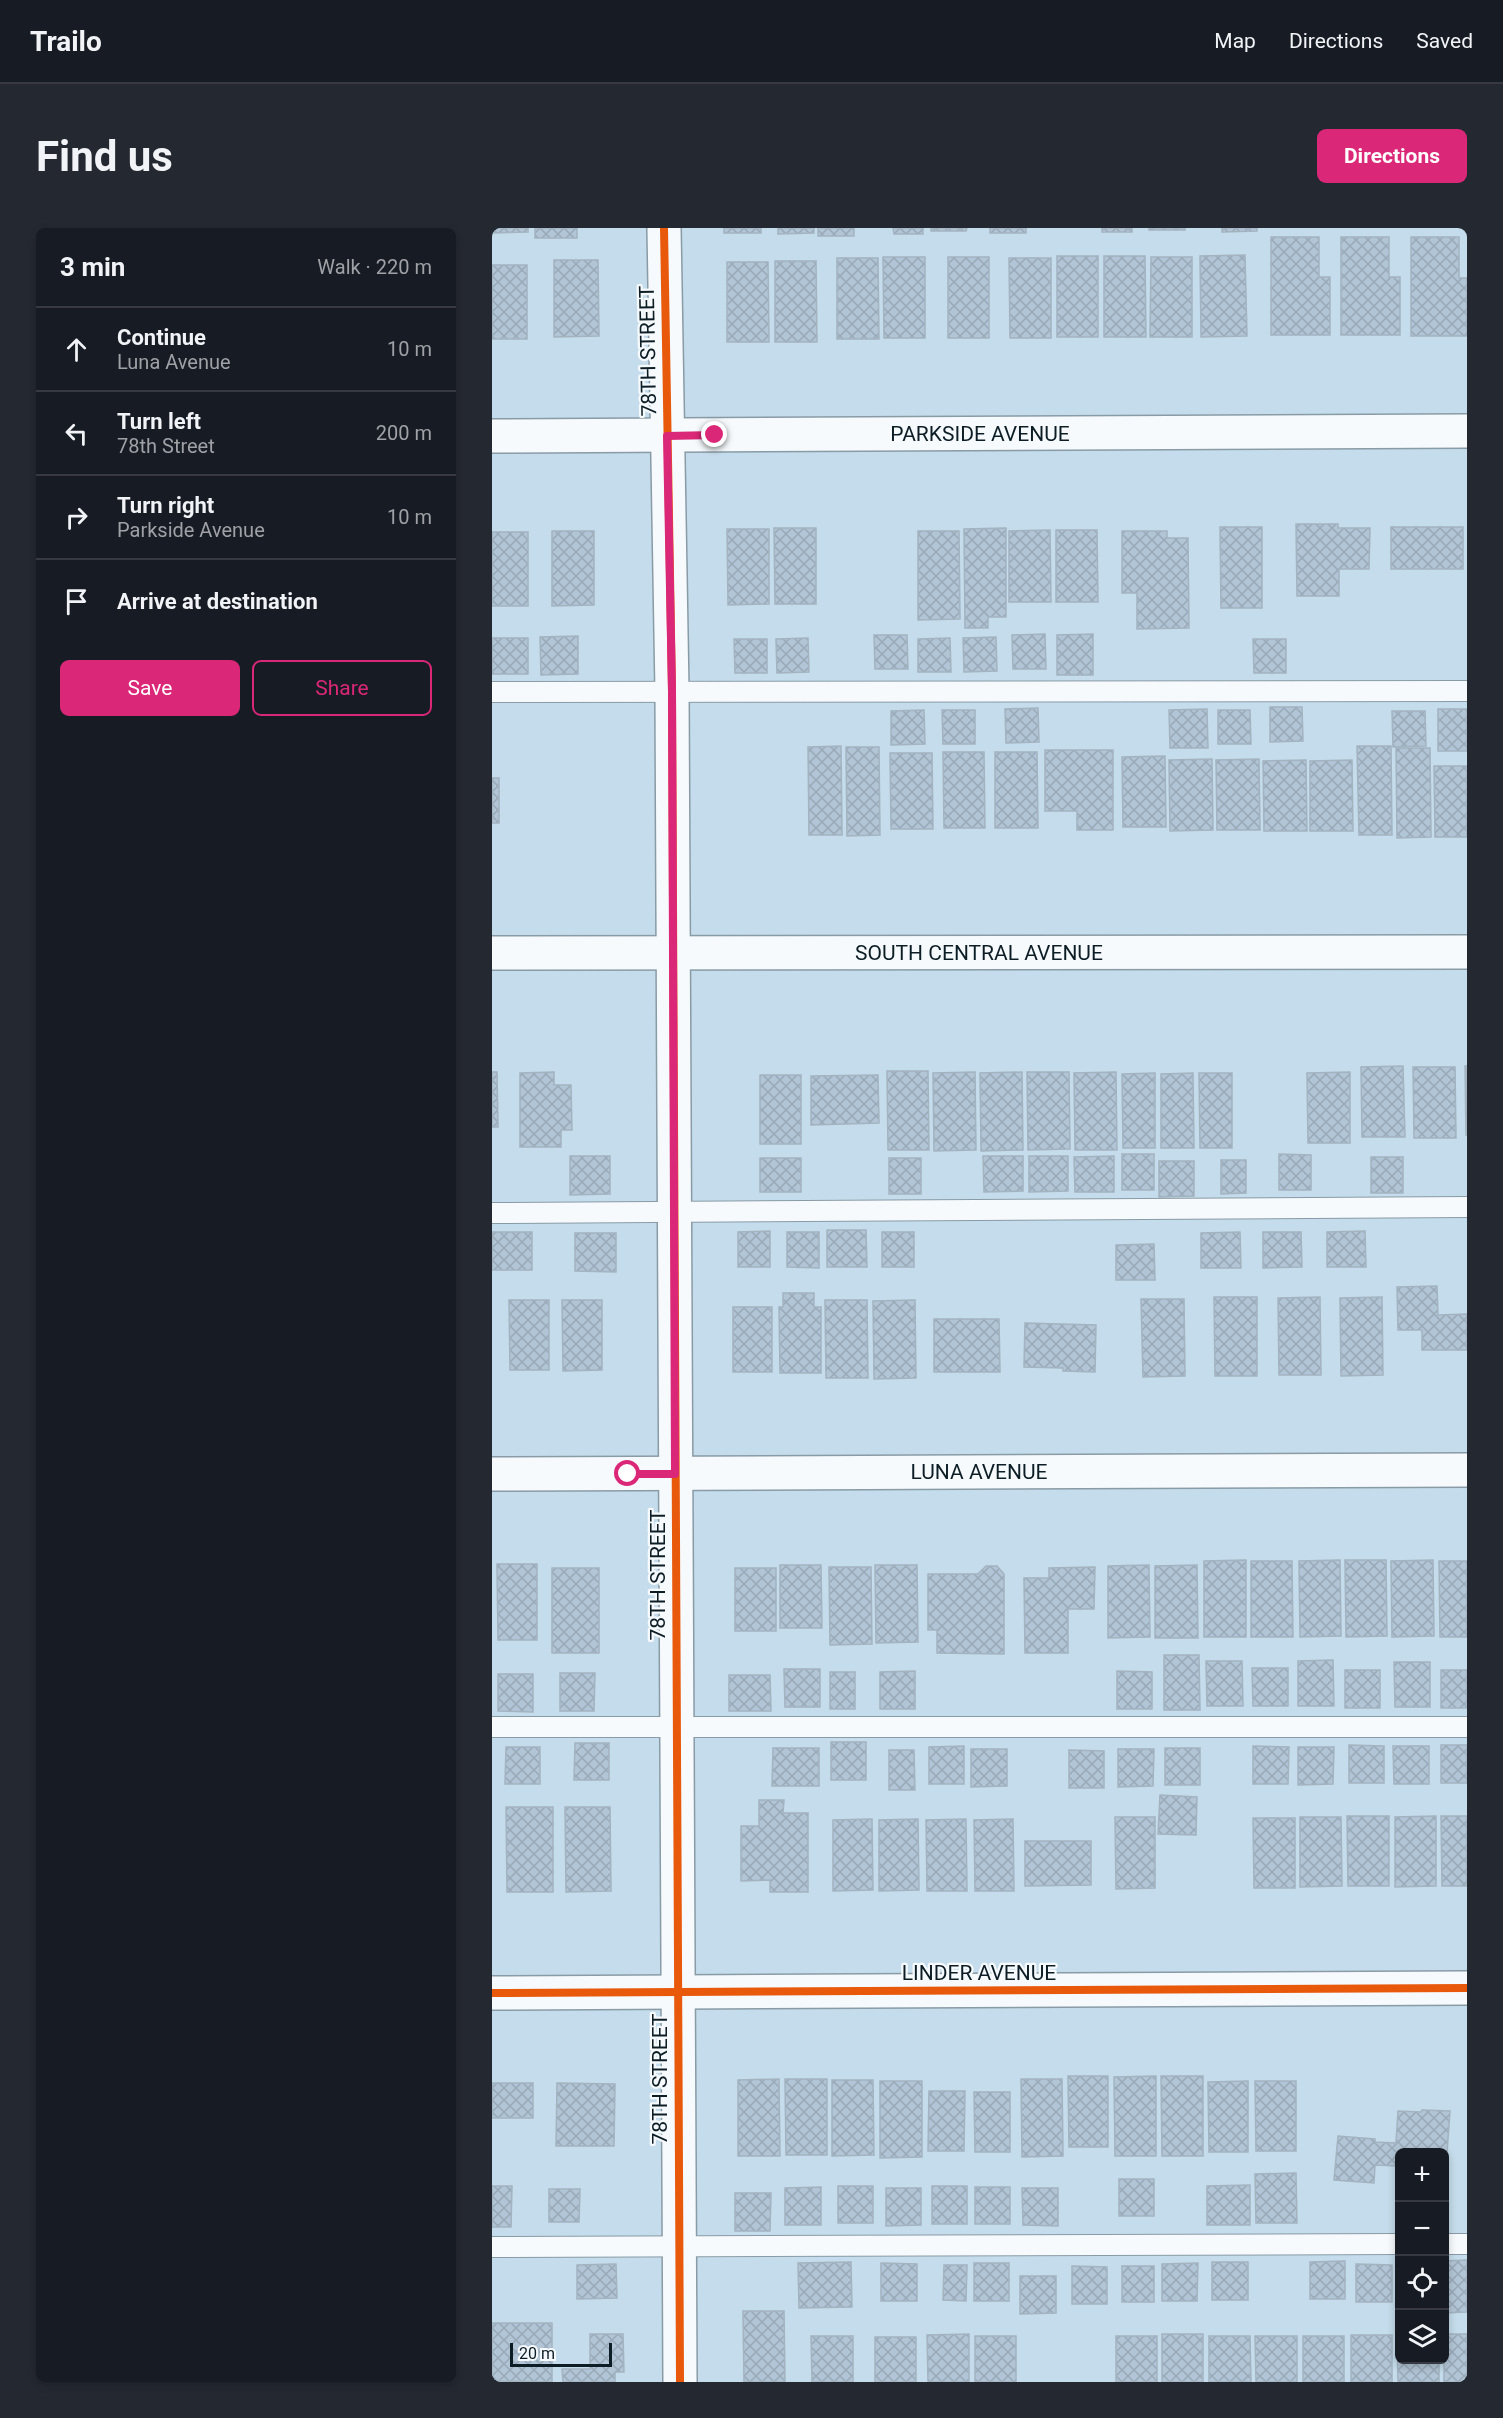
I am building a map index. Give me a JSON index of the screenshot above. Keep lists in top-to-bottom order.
{
  "streets": {
    "street": [
      "78TH STREET",
      "PARKSIDE AVENUE",
      "SOUTH CENTRAL AVENUE",
      "LUNA AVENUE",
      "LINDER AVENUE"
    ]
  },
  "crossings": [
    ["78TH STREET", "PARKSIDE AVENUE"],
    ["78TH STREET", "SOUTH CENTRAL AVENUE"],
    ["78TH STREET", "LUNA AVENUE"],
    ["78TH STREET", "LINDER AVENUE"]
  ],
  "scale_bar": "20 m",
  "page": {
    "header": "Trailo",
    "nav": ["Map", "Directions", "Saved"],
    "buttons": [
      "Directions",
      ["Save", "Share"]
    ],
    "title": "Find us",
    "heading": ["3 min", "Walk · 220 m"],
    "list": [
      ["Continue", "Luna Avenue", "10 m"],
      ["Turn left", "78th Street", "200 m"],
      ["Turn right", "Parkside Avenue", "10 m"],
      "Arrive at destination"
    ],
    "map_buttons": ["+", "−"],
    "scale": "20 m"
  }
}
